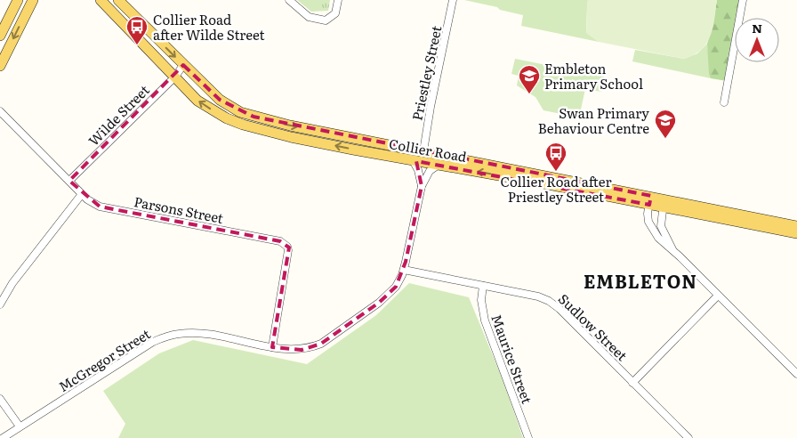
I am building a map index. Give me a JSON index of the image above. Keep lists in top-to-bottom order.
{
  "streets": {
    "main road": ["Collier Road"],
    "street": [
      "Priestley Street",
      "Wilde Street",
      "Parsons Street",
      "Sudlow Street",
      "Maurice Street",
      "McGregor Street"
    ]
  },
  "crossings": [
    ["Priestley Street", "Collier Road"],
    ["Wilde Street", "Collier Road"],
    ["Wilde Street", "Parsons Street"],
    ["Collier Road", "McGregor Street"],
    ["Parsons Street", "McGregor Street"],
    ["Sudlow Street", "Maurice Street"],
    ["Sudlow Street", "McGregor Street"]
  ],
  "districts": ["EMBLETON"],
  "places": {
    "bus stop": ["Collier Road after Wilde Street", "Collier Road after Priestley Street"],
    "school or university": ["Embleton Primary School", "Swan Primary Behaviour Centre"]
  },
  "north": "top"
}
